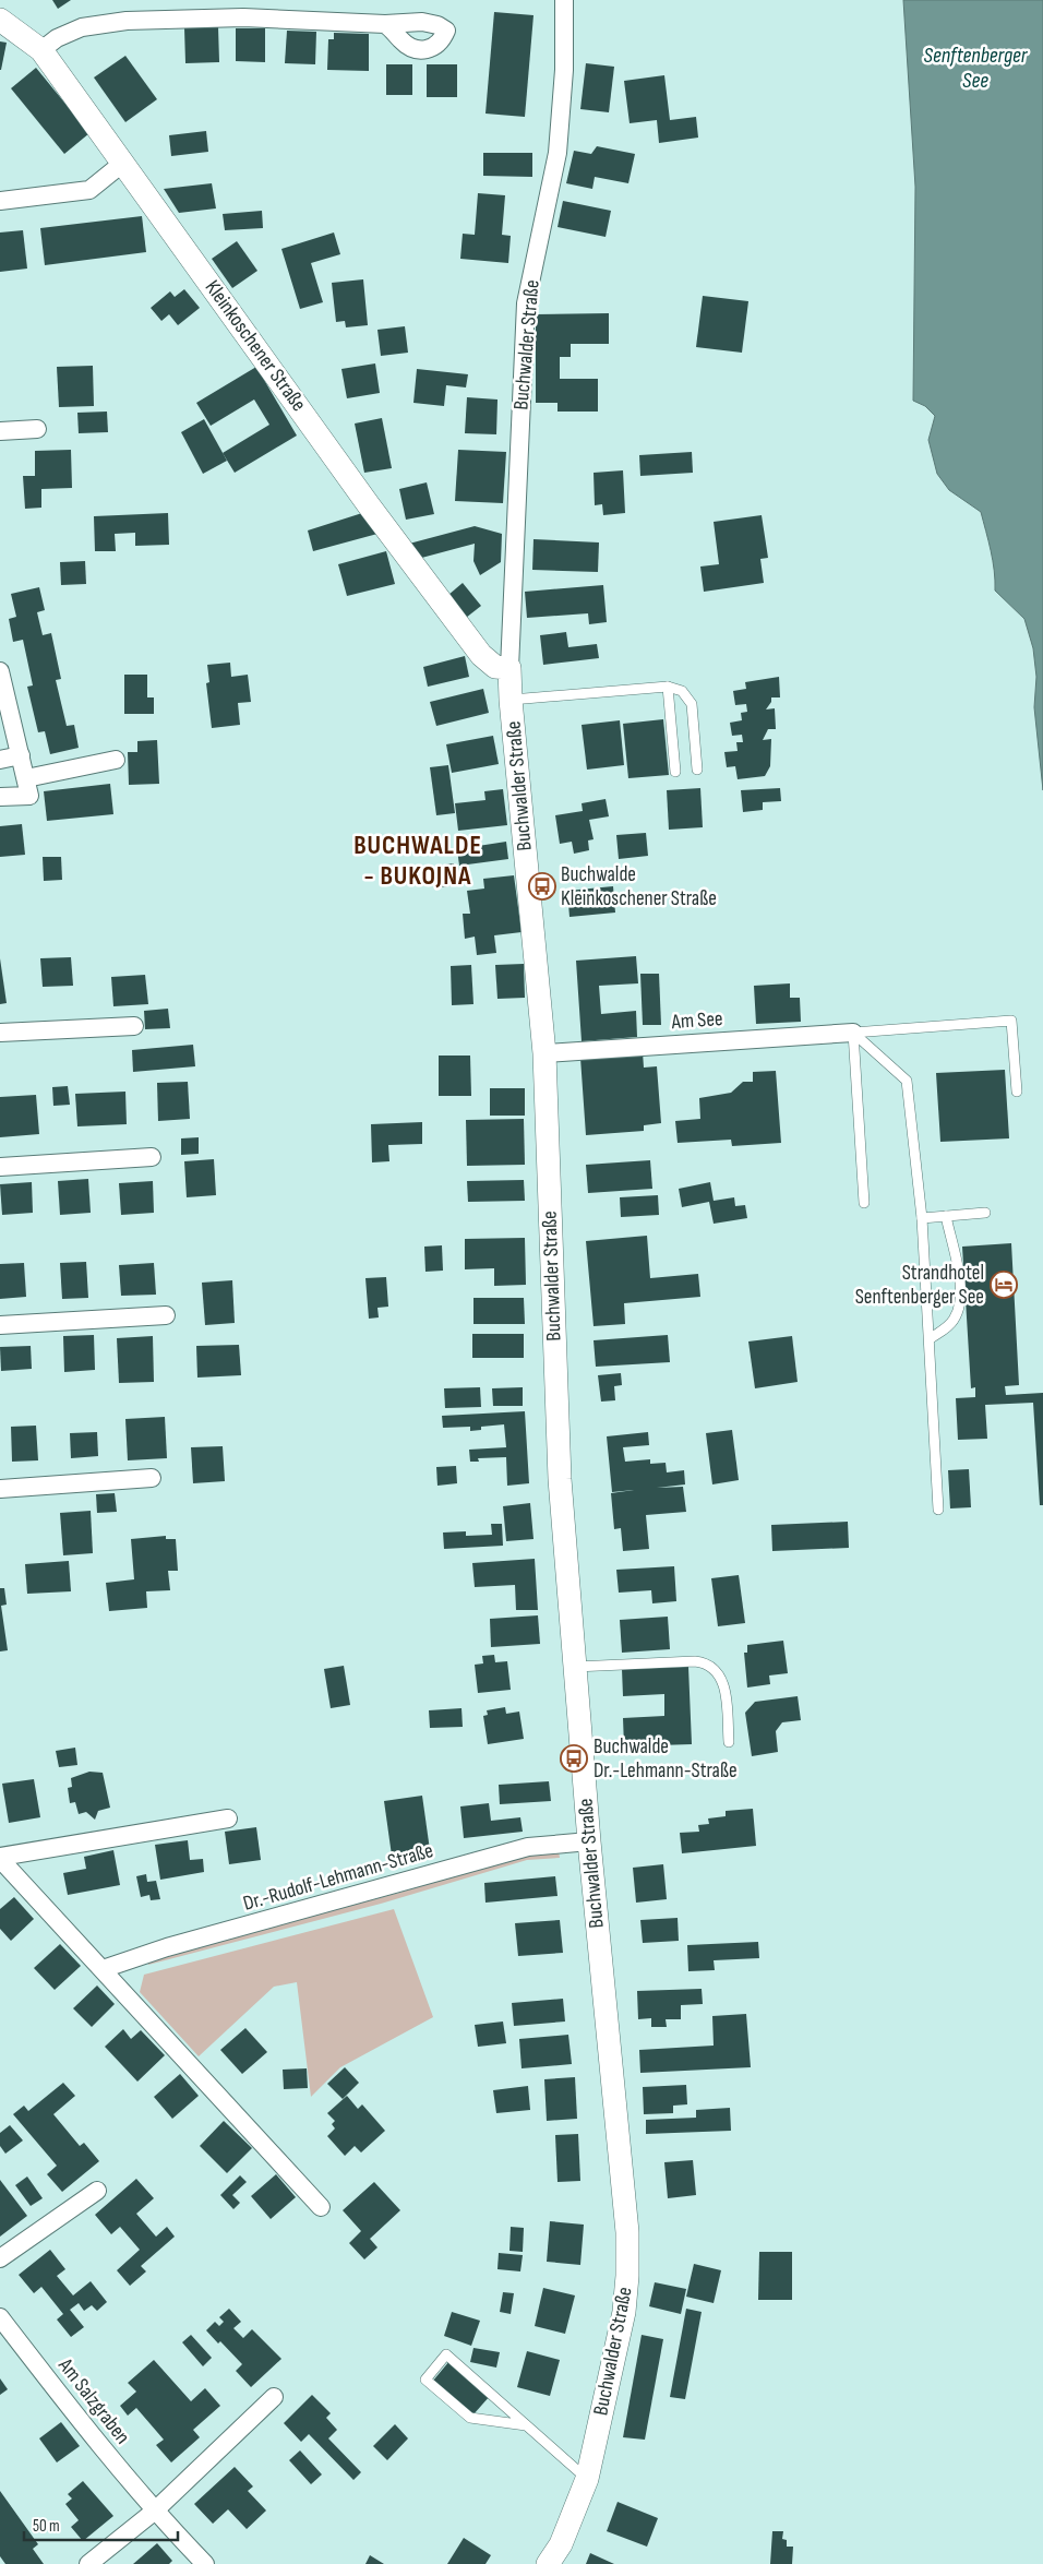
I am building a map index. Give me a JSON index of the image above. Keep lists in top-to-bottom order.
{
  "streets": {
    "street": [
      "Buchwalder Straße",
      "Kleinkoschener Straße",
      "Am See",
      "Dr.-Rudolf-Lehmann-Straße",
      "Am Salzgraben"
    ]
  },
  "crossings": [
    ["Buchwalder Straße", "Kleinkoschener Straße"],
    ["Buchwalder Straße", "Am See"],
    ["Buchwalder Straße", "Dr.-Rudolf-Lehmann-Straße"]
  ],
  "districts": ["BUCHWALDE - BUKOJNA"],
  "water": ["Senftenberger See"],
  "places": {
    "bus stop": ["Buchwalde Kleinkoschener Straße", "Buchwalde Dr.-Lehmann-Straße"],
    "hotel": ["Strandhotel Senftenberger See"]
  },
  "scale_bar": "50 m"
}
